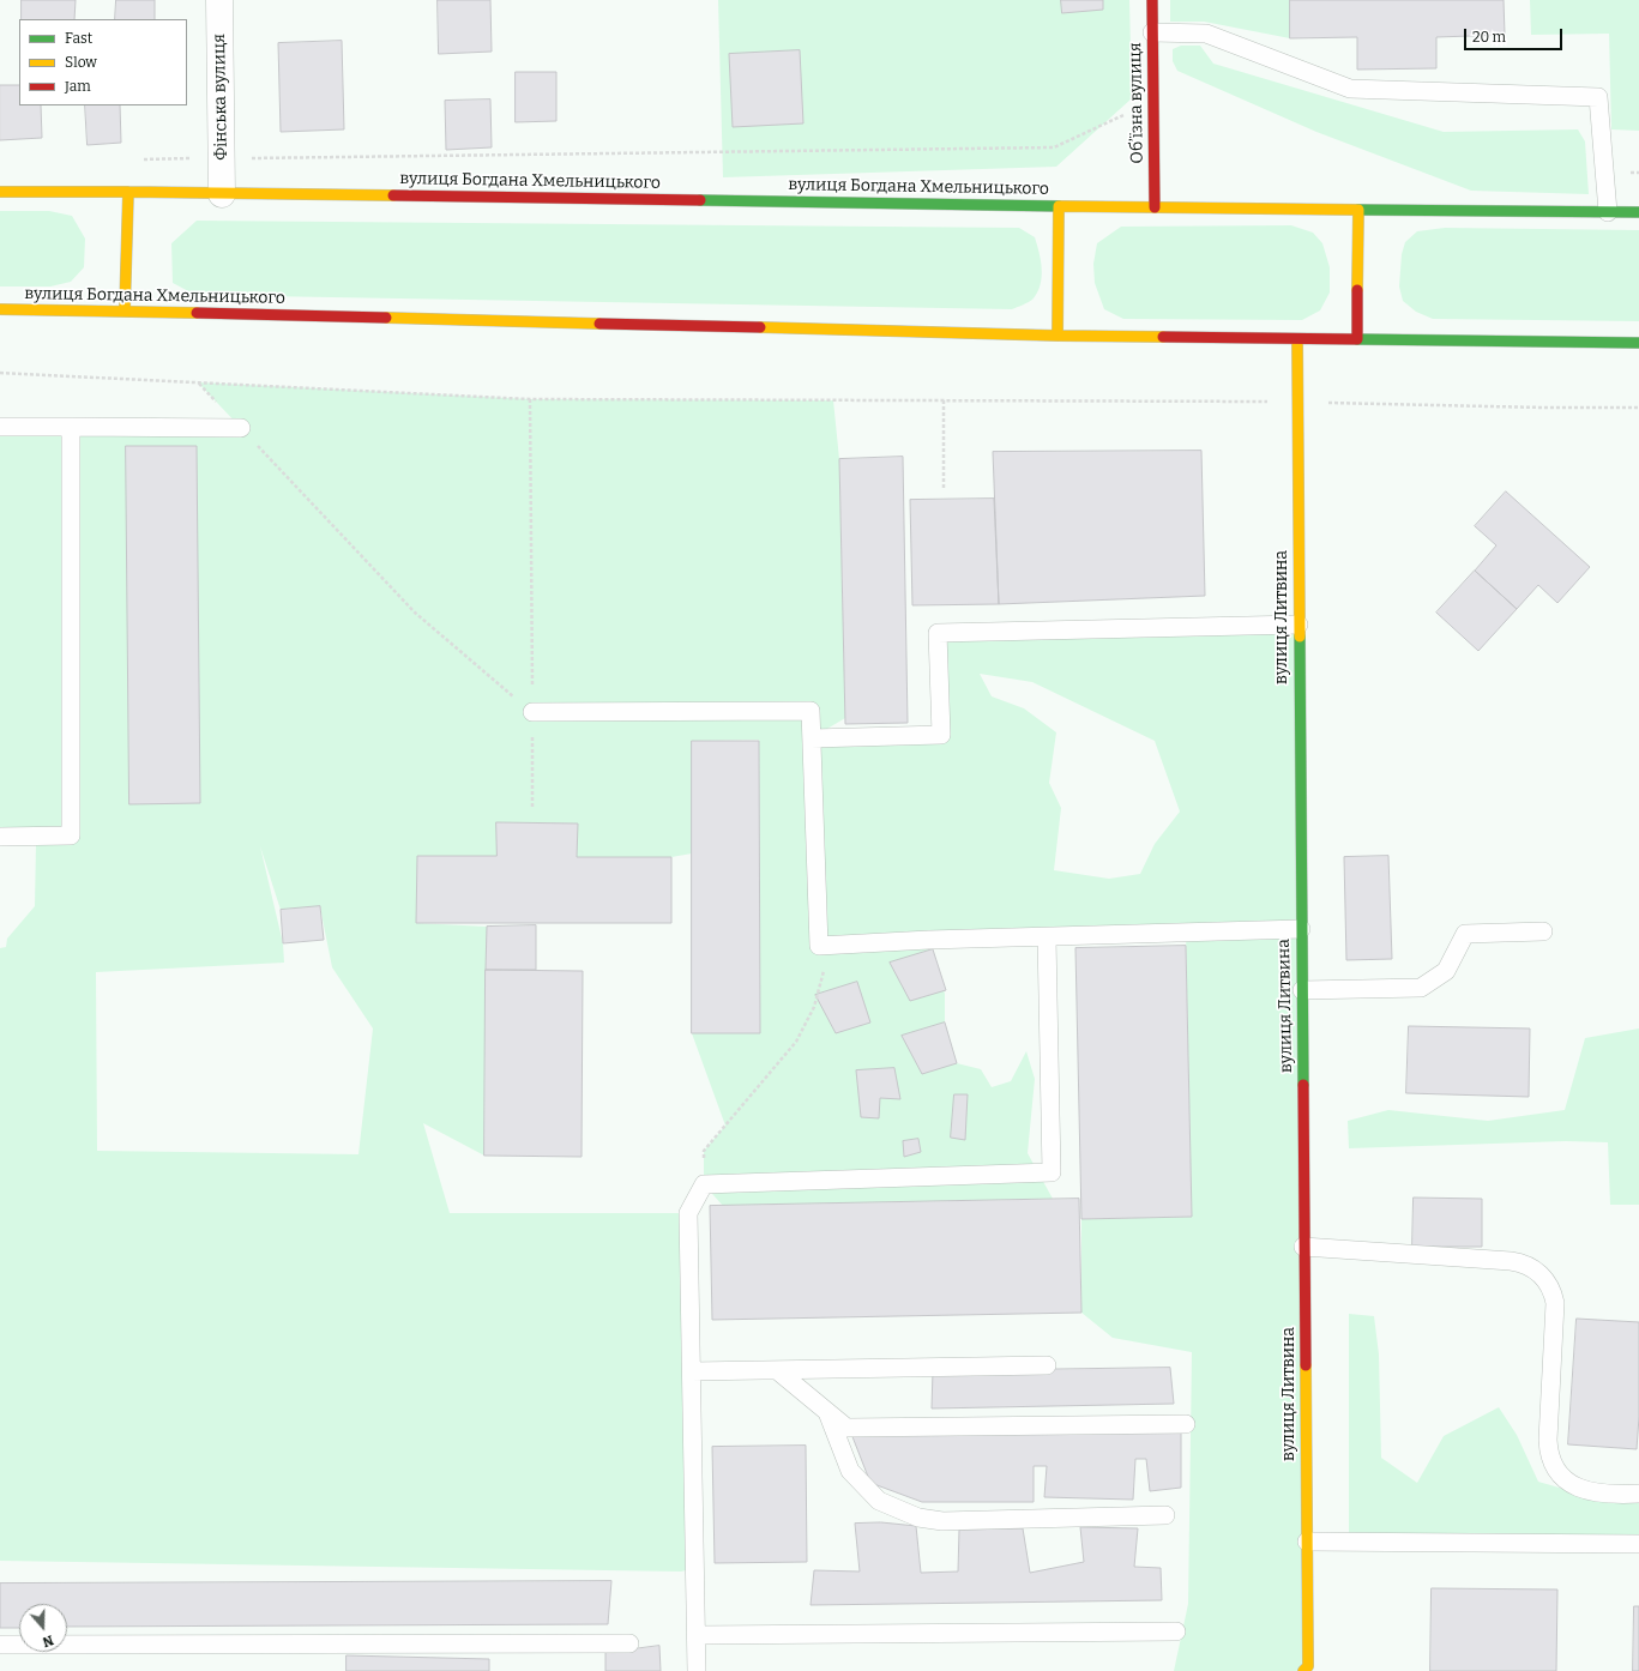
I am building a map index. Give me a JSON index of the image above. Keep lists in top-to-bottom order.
{
  "streets": {
    "street": [
      "Фінська вулиця",
      "Обʼїзна вулиця",
      "вулиця Богдана Хмельницького",
      "вулиця Литвина"
    ]
  },
  "crossings": [
    ["Фінська вулиця", "вулиця Богдана Хмельницького"],
    ["Обʼїзна вулиця", "вулиця Богдана Хмельницького"],
    ["вулиця Богдана Хмельницького", "вулиця Литвина"]
  ],
  "legend": ["Fast", "Slow", "Jam"],
  "scale_bar": "20 m",
  "north": "bottom"
}
